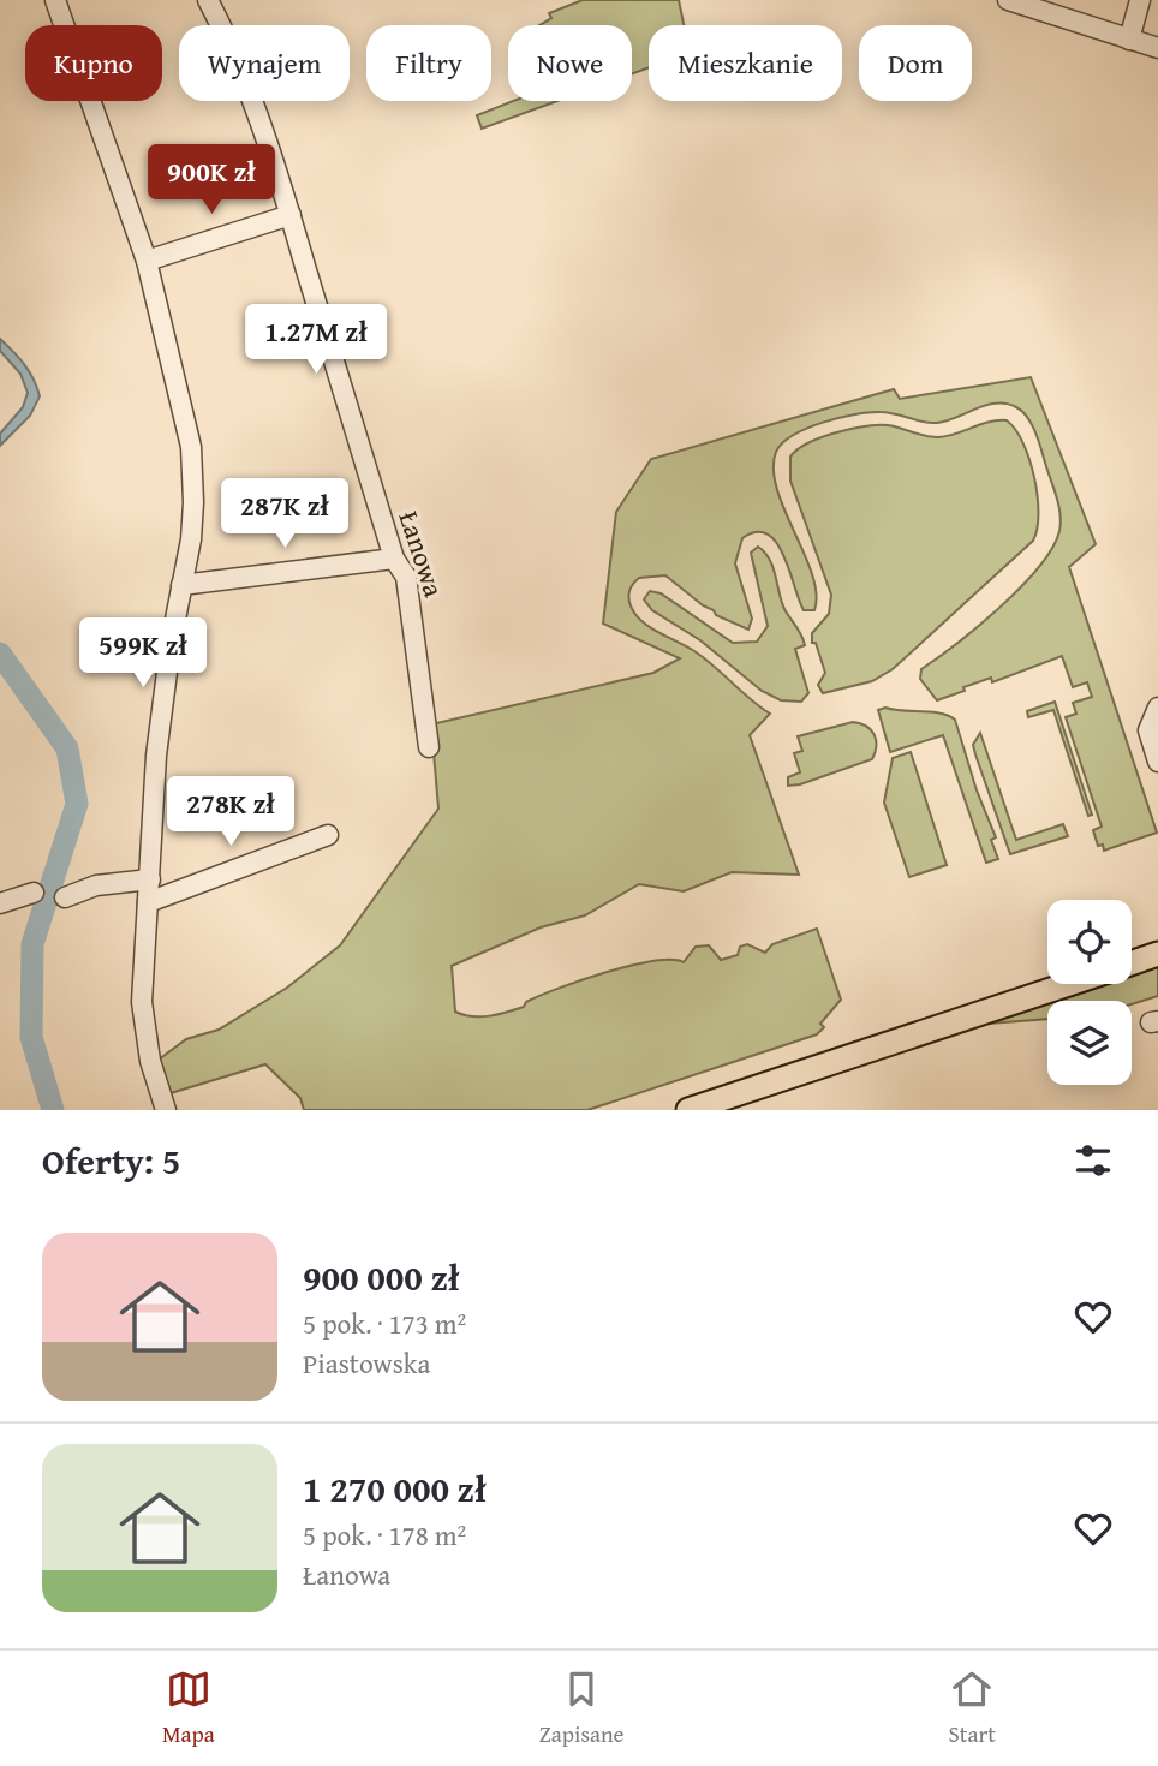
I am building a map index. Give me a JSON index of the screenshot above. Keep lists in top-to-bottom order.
{
  "streets": {
    "street": ["Łanowa"]
  },
  "page": {
    "chip": [
      "Kupno",
      "Wynajem",
      "Filtry",
      "Nowe",
      "Mieszkanie",
      "Dom"
    ],
    "price": [
      "900K zł",
      "1.27M zł",
      "287K zł",
      "599K zł",
      "278K zł"
    ],
    "heading": "Oferty: 5",
    "list": [
      {
        "name": "900 000 zł",
        "note": "5 pok. · 173 m² · Piastowska"
      },
      {
        "name": "1 270 000 zł",
        "note": "5 pok. · 178 m² · Łanowa"
      }
    ],
    "tabs": ["Mapa", "Zapisane", "Start"]
  }
}
